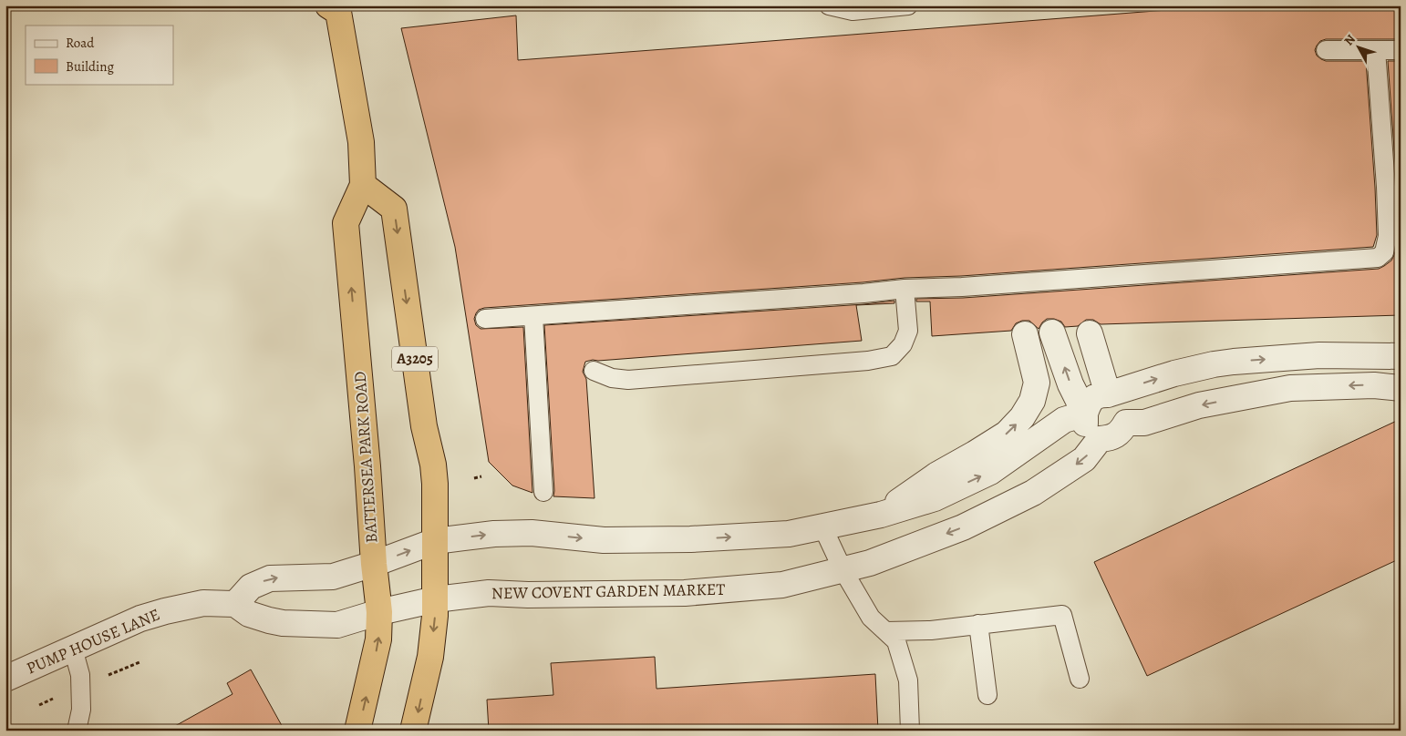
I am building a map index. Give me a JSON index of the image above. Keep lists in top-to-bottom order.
{
  "streets": {
    "highway": ["A3205", "BATTERSEA PARK ROAD"],
    "street": ["NEW COVENT GARDEN MARKET", "PUMP HOUSE LANE"]
  },
  "crossings": [
    ["A3205", "BATTERSEA PARK ROAD"],
    ["A3205", "NEW COVENT GARDEN MARKET"],
    ["BATTERSEA PARK ROAD", "NEW COVENT GARDEN MARKET"]
  ],
  "legend": ["Road", "Building"],
  "north": "top left"
}
